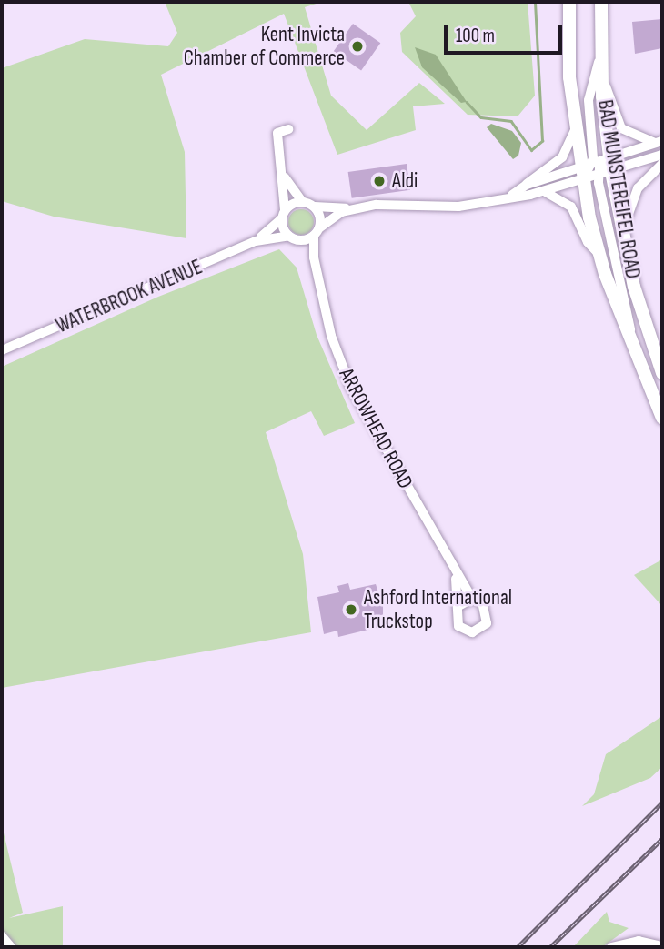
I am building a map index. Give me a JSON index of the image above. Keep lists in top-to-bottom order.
{
  "streets": {
    "highway": ["BAD MUNSTEREIFEL ROAD"],
    "street": ["WATERBROOK AVENUE", "ARROWHEAD ROAD"]
  },
  "crossings": [
    ["WATERBROOK AVENUE", "ARROWHEAD ROAD"]
  ],
  "places": ["Kent Invicta Chamber of Commerce", "Aldi", "Ashford International Truckstop"],
  "scale_bar": "100 m"
}
